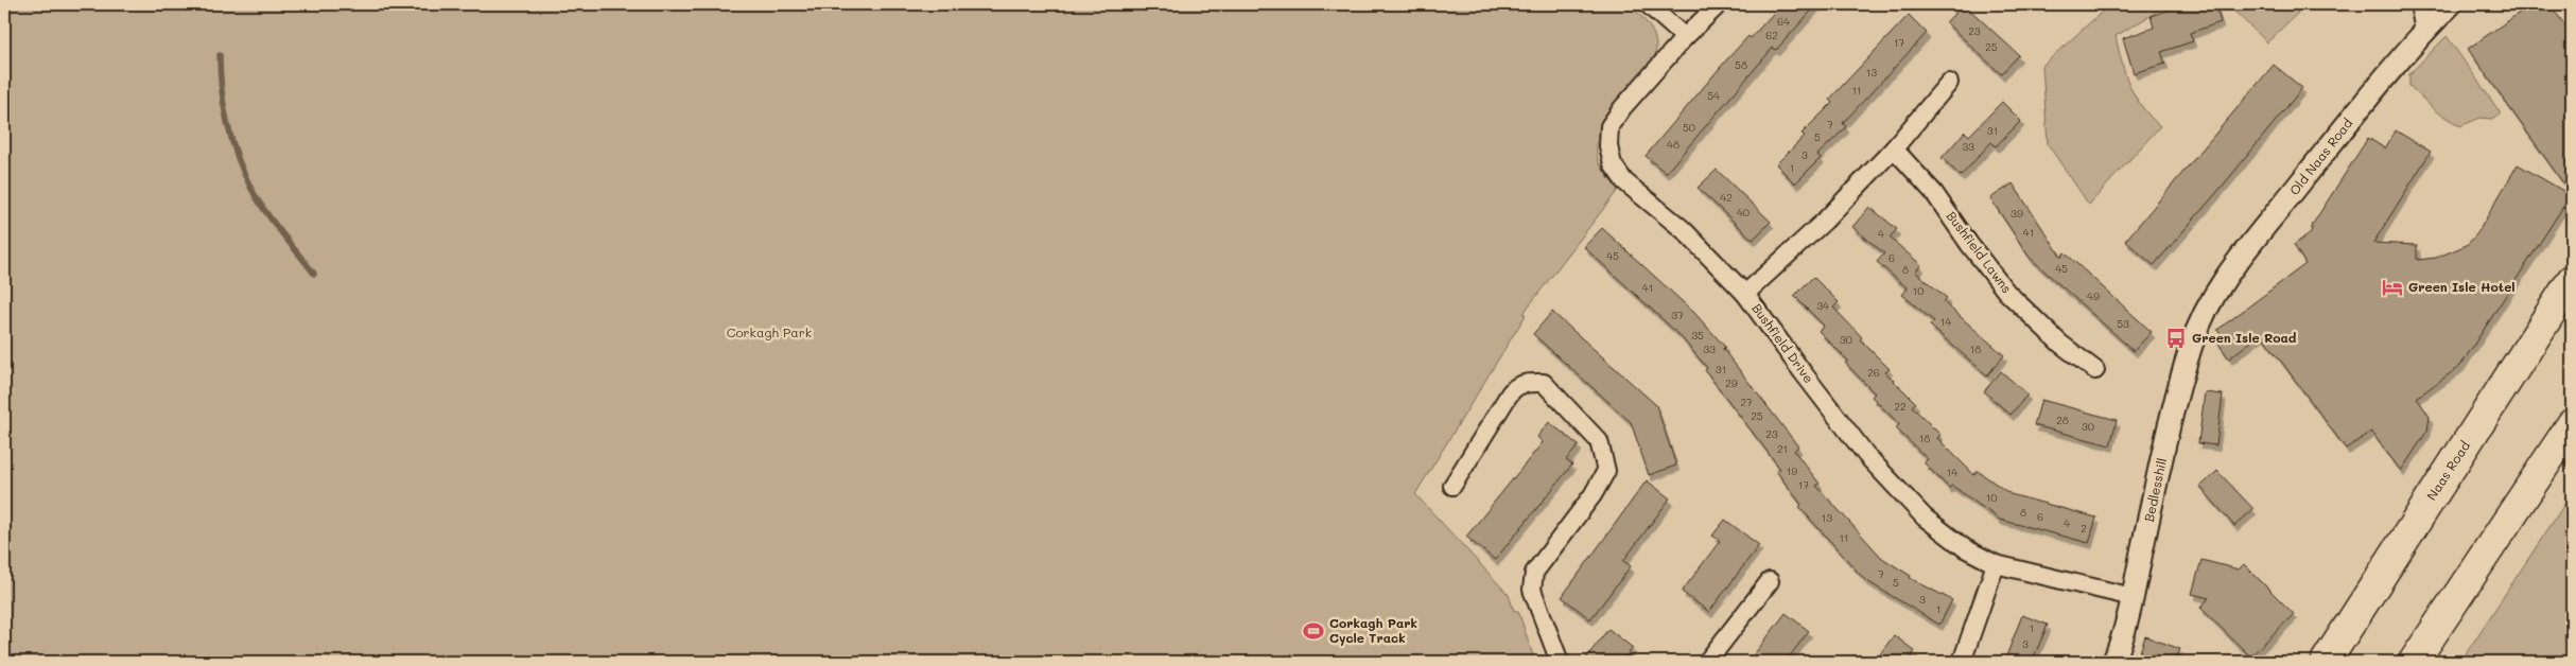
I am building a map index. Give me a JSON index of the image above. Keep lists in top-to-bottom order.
{
  "streets": {
    "highway": ["Naas Road"],
    "street": [
      "Old Naas Road",
      "Bushfield Lawns",
      "Bushfield Drive",
      "Bedlesshill"
    ]
  },
  "crossings": [
    ["Old Naas Road", "Bedlesshill"],
    ["Bushfield Drive", "Bedlesshill"]
  ],
  "parks": ["Corkagh Park"],
  "places": {
    "hotel": ["Green Isle Hotel"],
    "bus stop": ["Green Isle Road"],
    "sports": ["Corkagh Park Cycle Track"]
  },
  "house_numbers": [
    "64",
    "23",
    "62",
    "17",
    "25",
    "58",
    "13",
    "11",
    "54",
    "7",
    "50",
    "31",
    "5",
    "48",
    "33",
    "3",
    "1",
    "42",
    "40",
    "39",
    "41",
    "4",
    "45",
    "6",
    "45",
    "8",
    "41",
    "10",
    "49",
    "34",
    "37",
    "14",
    "53",
    "35",
    "30",
    "33",
    "18",
    "31",
    "26",
    "29",
    "27",
    "22",
    "25",
    "28",
    "30",
    "23",
    "18",
    "21",
    "19",
    "14",
    "17",
    "10",
    "8",
    "6",
    "13",
    "4",
    "2",
    "11",
    "7",
    "5",
    "3",
    "1",
    "1",
    "3"
  ]
}
